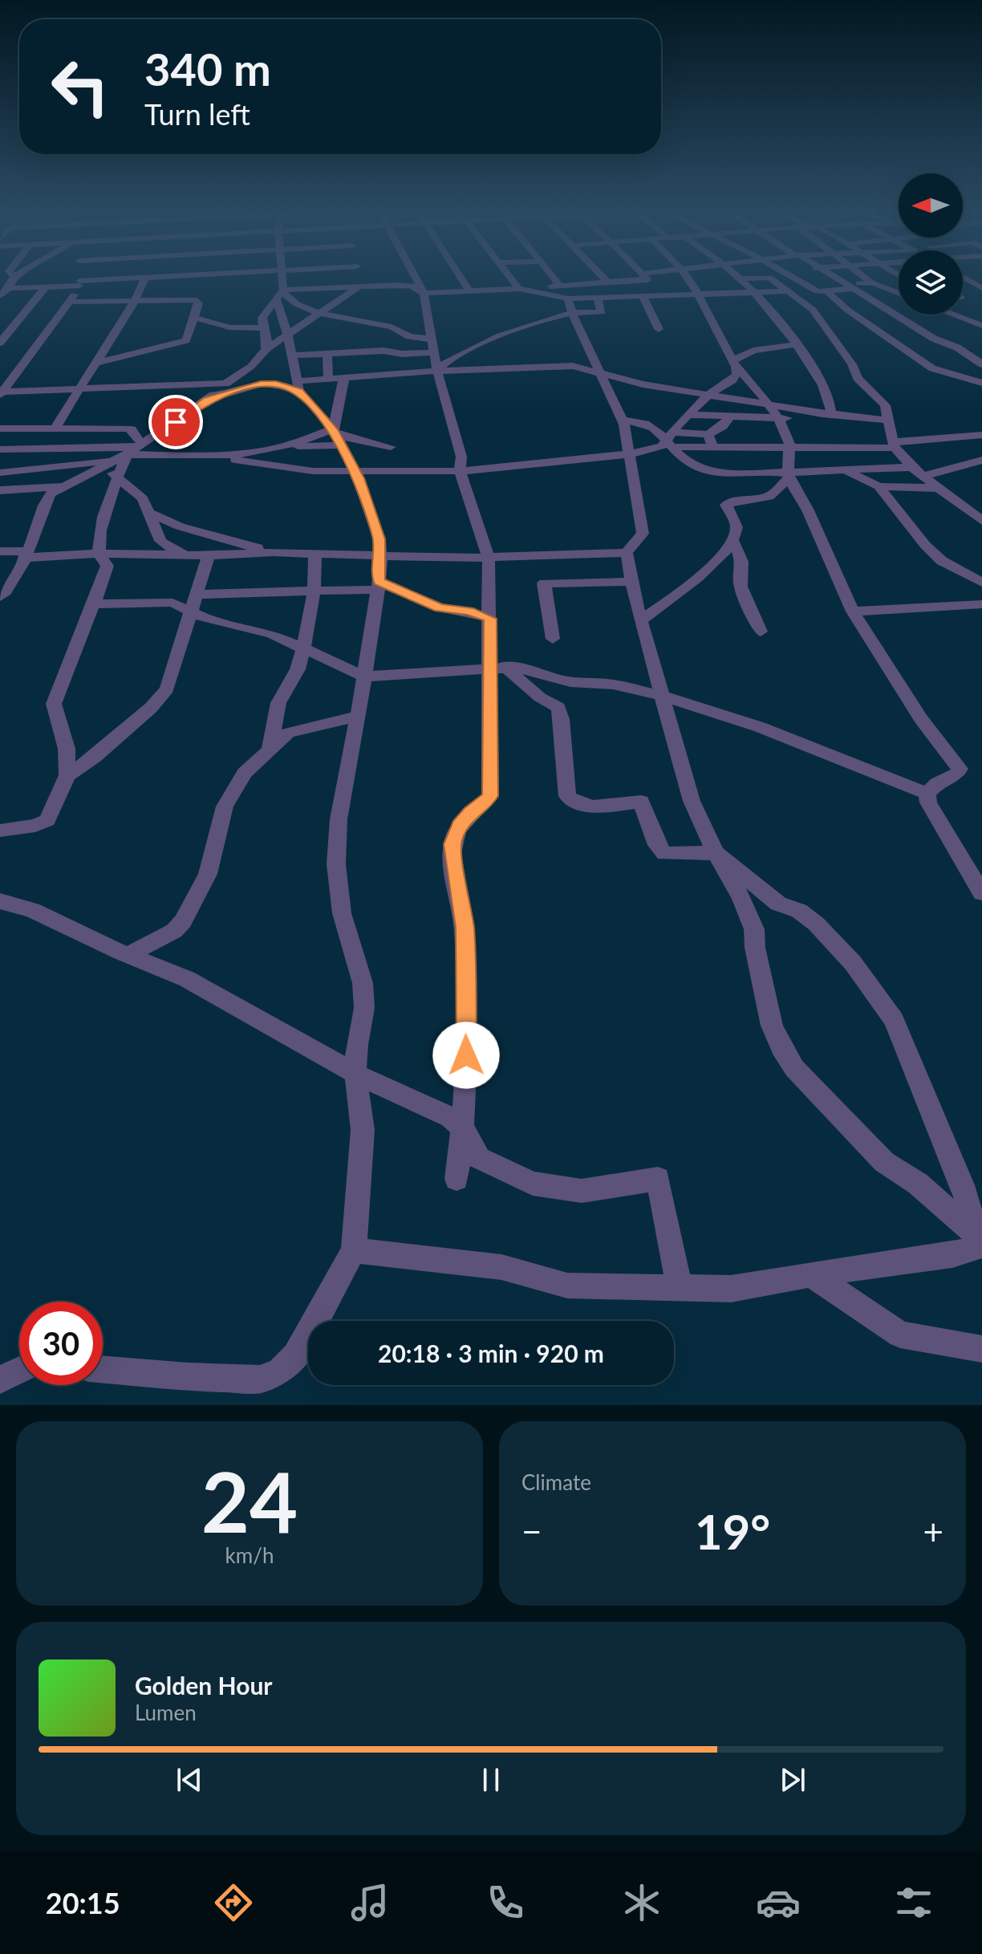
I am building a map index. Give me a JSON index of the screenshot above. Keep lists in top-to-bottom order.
{
  "north": "left",
  "page": {
    "turn": ["340 m", "Turn left"],
    "limit": "30",
    "trip": "20:18 · 3 min · 920 m",
    "tile": [
      ["24", "km/h"],
      "Climate"
    ],
    "heat": ["−", "19°", "+"],
    "song": ["Golden Hour", "Lumen"],
    "tabs": "20:15"
  }
}
